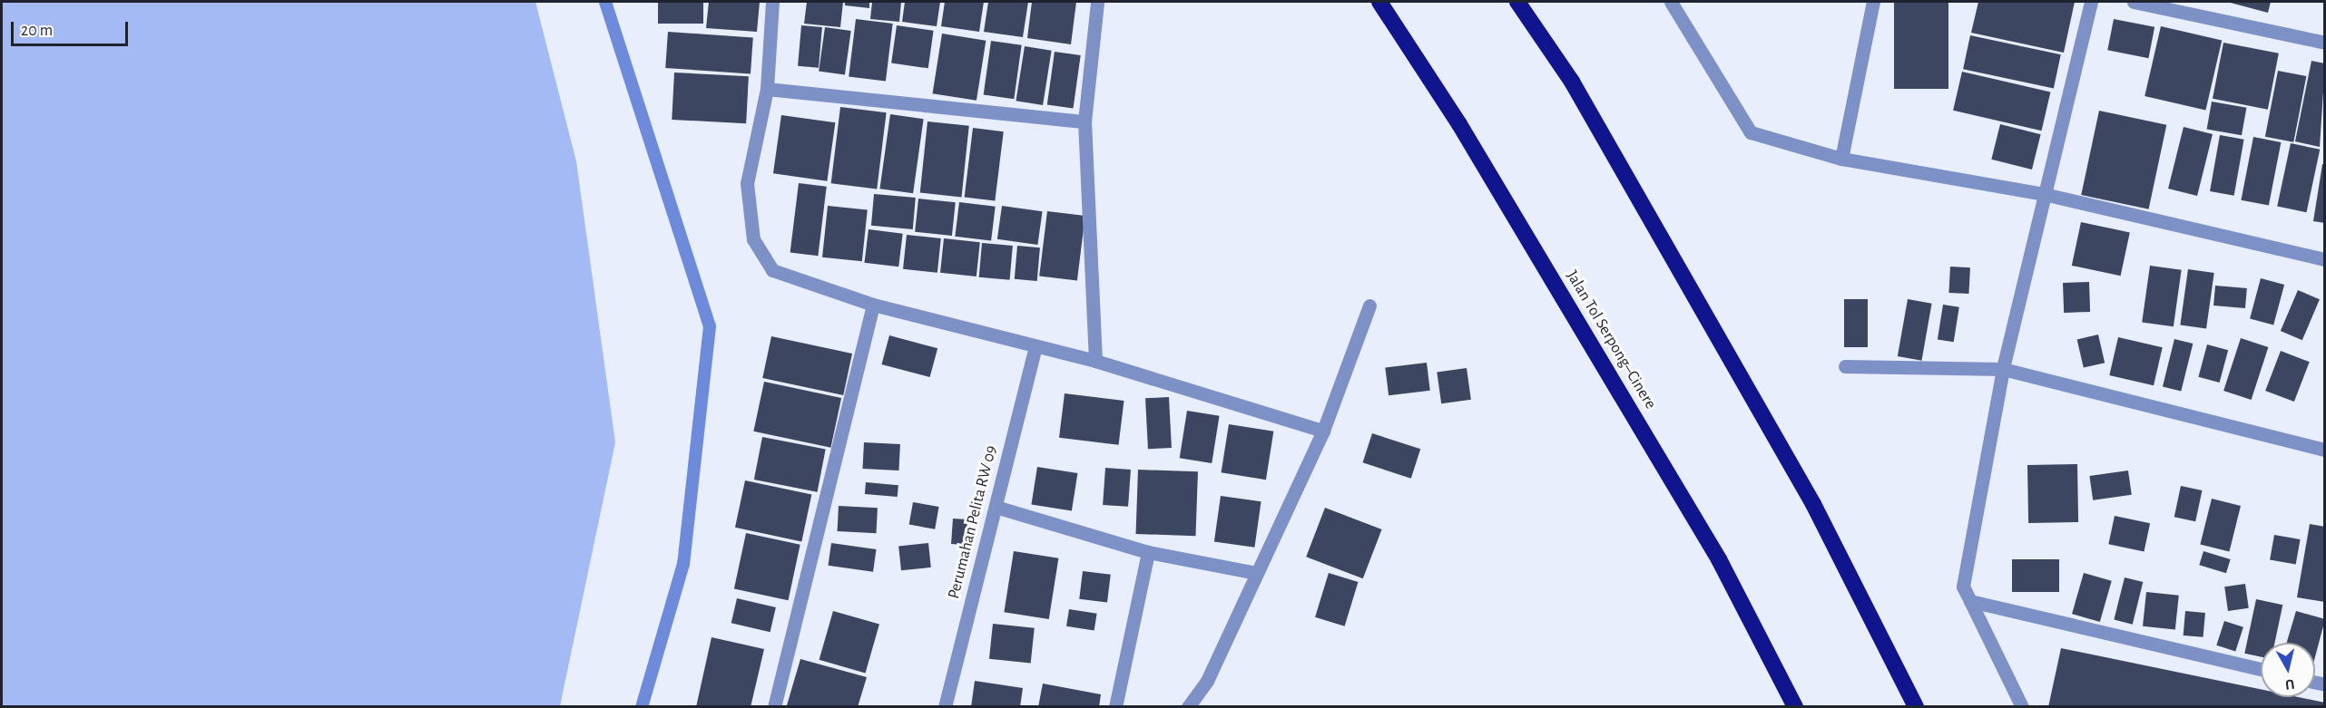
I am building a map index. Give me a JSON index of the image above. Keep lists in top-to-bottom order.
{
  "streets": {
    "highway": ["Jalan Tol Serpong–Cinere"],
    "street": ["Perumahan Pelita RW 09"]
  },
  "scale_bar": "20 m",
  "north": "bottom"
}
